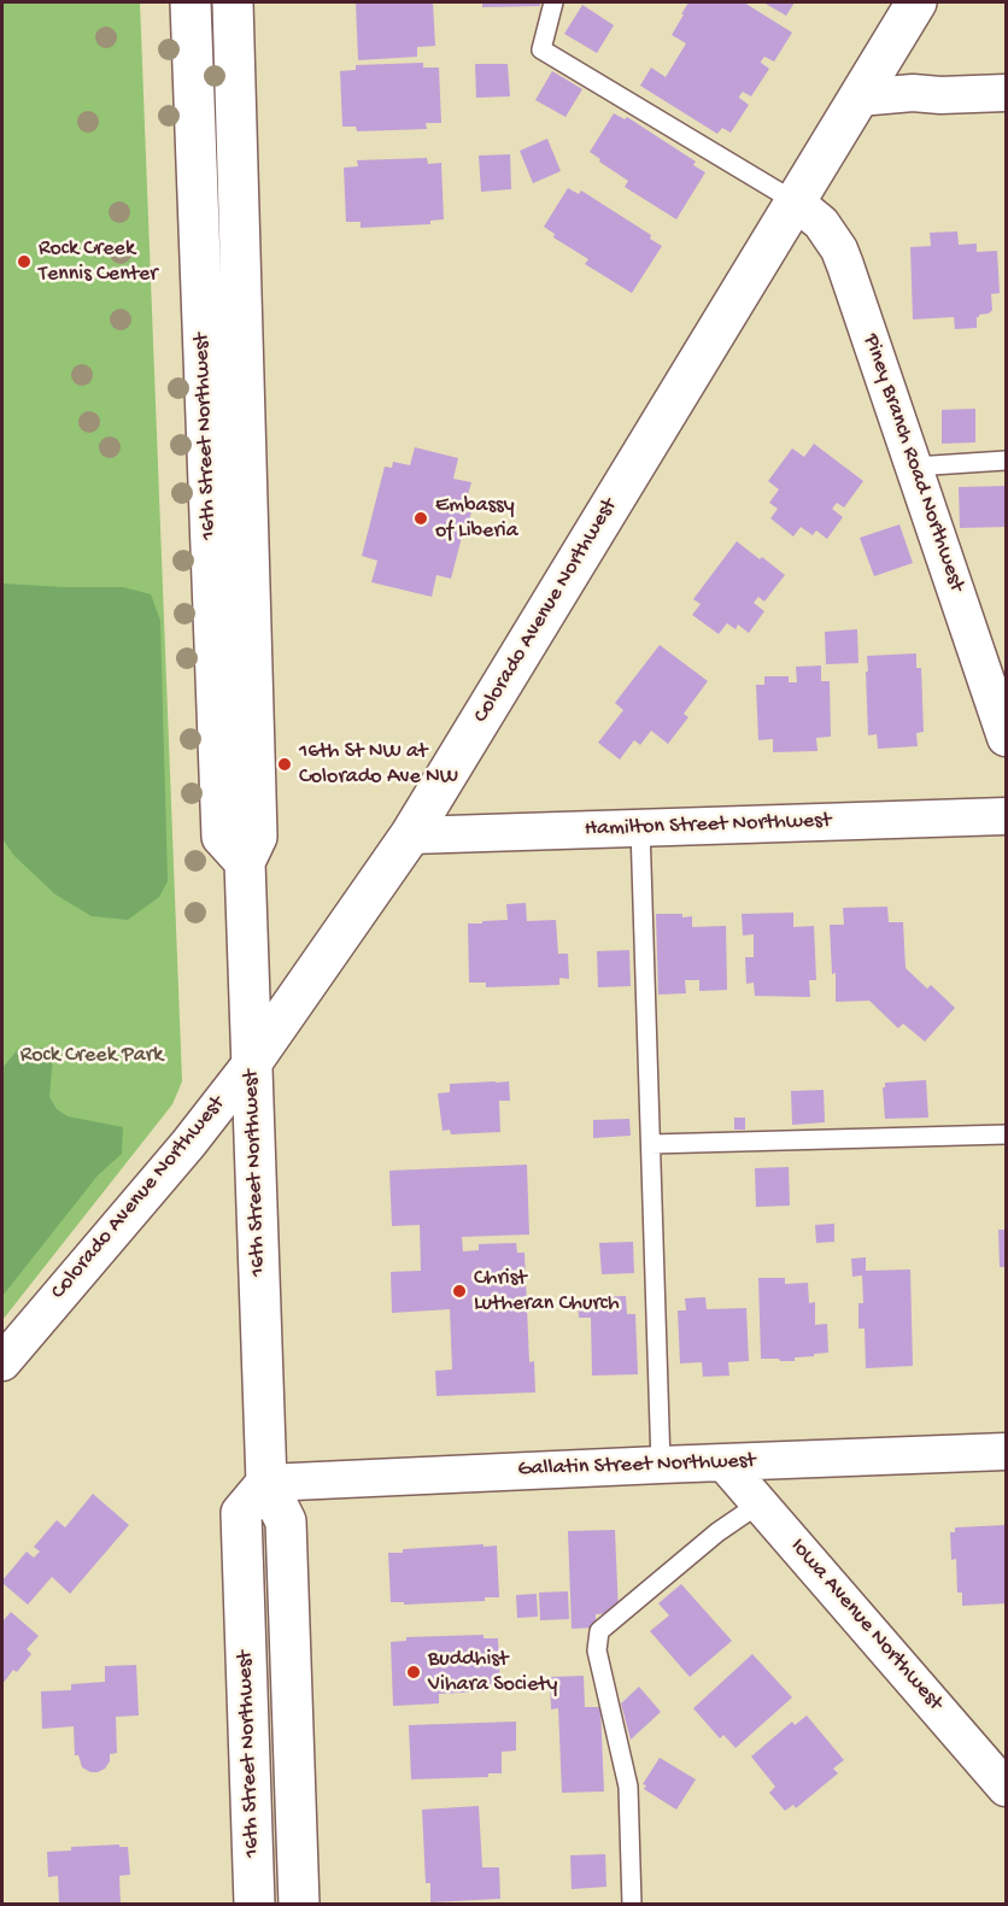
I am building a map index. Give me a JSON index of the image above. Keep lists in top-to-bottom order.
{
  "streets": {
    "main road": ["16th Street Northwest", "Colorado Avenue Northwest"],
    "street": [
      "Piney Branch Road Northwest",
      "Hamilton Street Northwest",
      "Gallatin Street Northwest",
      "Iowa Avenue Northwest"
    ]
  },
  "crossings": [
    ["16th Street Northwest", "Colorado Avenue Northwest"],
    ["16th Street Northwest", "Gallatin Street Northwest"],
    ["Piney Branch Road Northwest", "Colorado Avenue Northwest"],
    ["Colorado Avenue Northwest", "Hamilton Street Northwest"],
    ["Gallatin Street Northwest", "Iowa Avenue Northwest"]
  ],
  "parks": ["Rock Creek Park"],
  "places": [
    "Rock Creek Tennis Center",
    "Embassy of Liberia",
    "16th St NW at Colorado Ave NW",
    "Christ Lutheran Church",
    "Buddhist Vihara Society"
  ]
}
